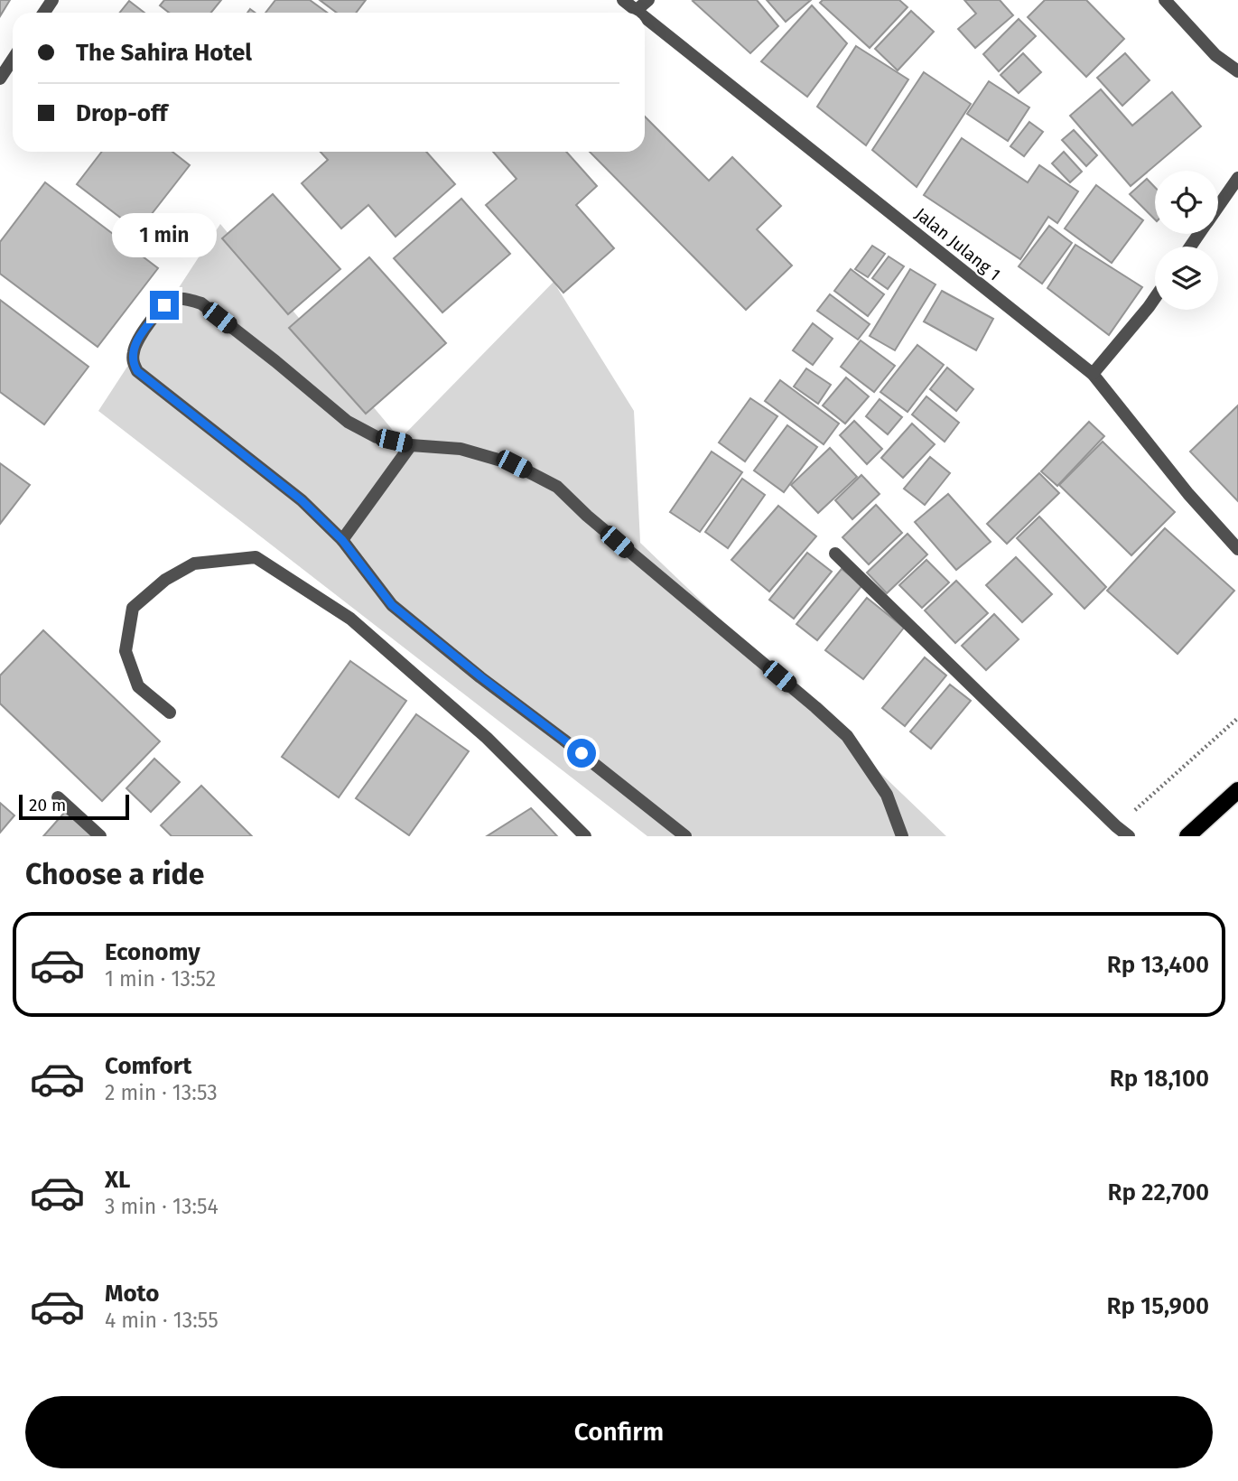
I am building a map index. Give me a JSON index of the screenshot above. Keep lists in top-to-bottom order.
{
  "streets": {
    "street": ["Jalan Julang 1"]
  },
  "scale_bar": "20 m",
  "page": {
    "banner": ["The Sahira Hotel", "Drop-off"],
    "bubble": "1 min",
    "scale": "20 m",
    "heading": "Choose a ride",
    "list": [
      {
        "name": "Economy",
        "note": "1 min · 13:52",
        "value": "Rp 13,400"
      },
      {
        "name": "Comfort",
        "note": "2 min · 13:53",
        "value": "Rp 18,100"
      },
      {
        "name": "XL",
        "note": "3 min · 13:54",
        "value": "Rp 22,700"
      },
      {
        "name": "Moto",
        "note": "4 min · 13:55",
        "value": "Rp 15,900"
      }
    ],
    "buttons": "Confirm"
  }
}
